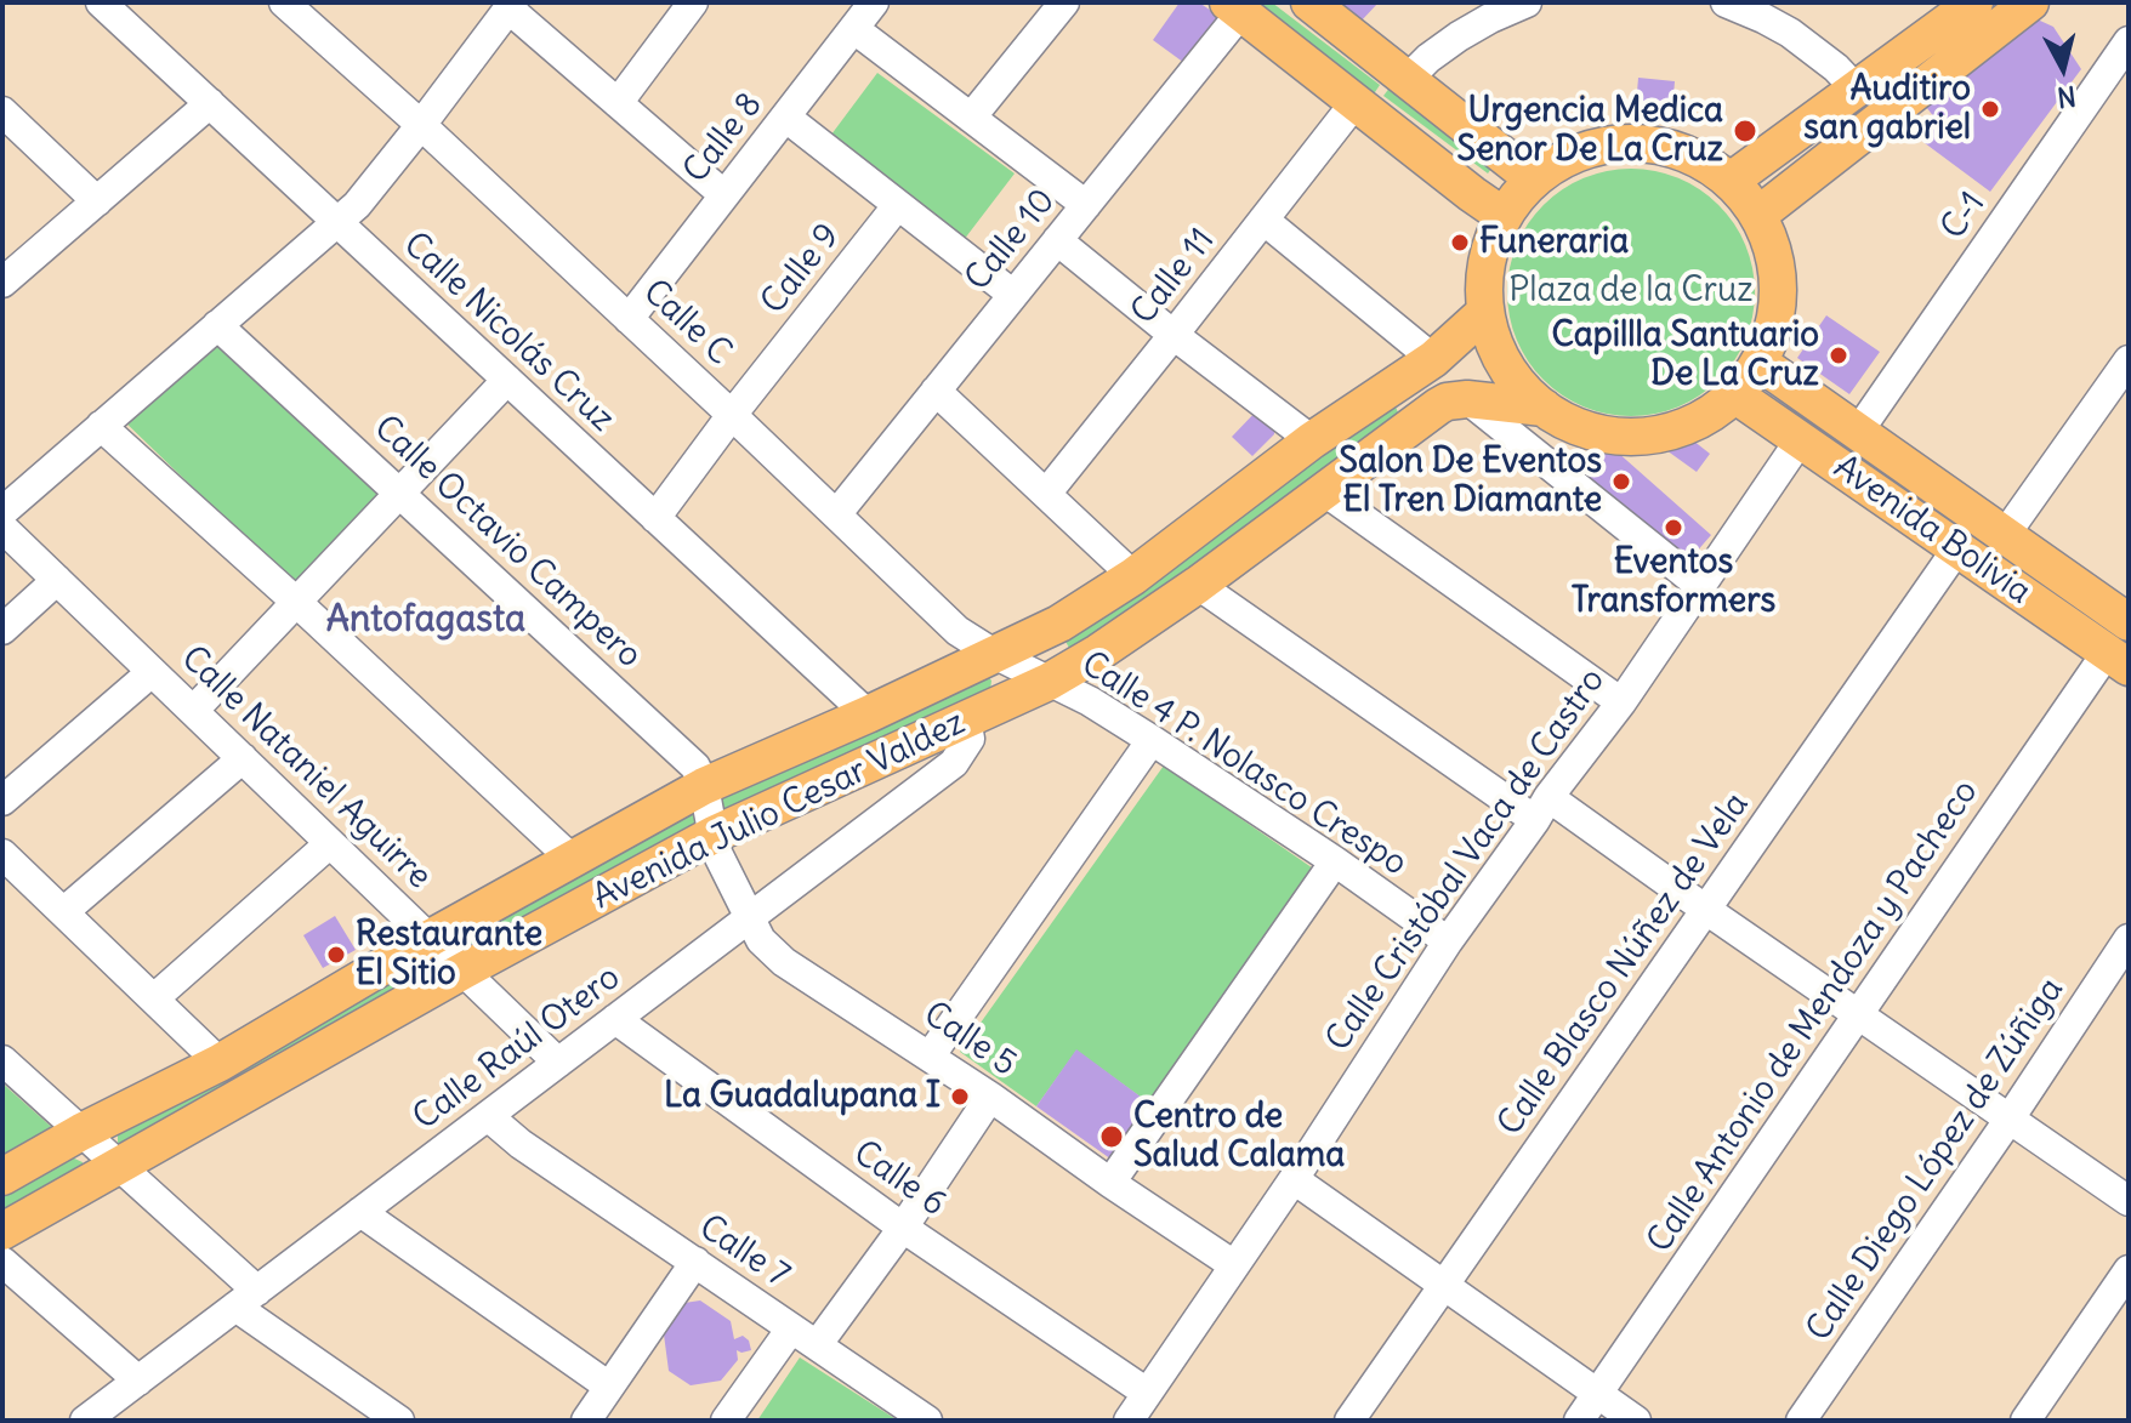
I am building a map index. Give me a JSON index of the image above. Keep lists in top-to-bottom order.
{
  "streets": {
    "main road": ["Avenida Bolivia", "Avenida Julio Cesar Valdez"],
    "street": [
      "Calle 8",
      "C-1",
      "Calle 10",
      "Calle 9",
      "Calle 11",
      "Calle C",
      "Calle Nicolás Cruz",
      "Calle Octavio Campero",
      "Calle 4 P. Nolasco Crespo",
      "Calle Nataniel Aguirre",
      "Calle Cristóbal Vaca de Castro",
      "Calle Blasco Núñez de Vela",
      "Calle Antonio de Mendoza y Pacheco",
      "Calle 5",
      "Calle Raúl Otero",
      "Calle Diego López de Zúñiga",
      "Calle 6",
      "Calle 7"
    ]
  },
  "crossings": [
    ["Calle 8", "Calle C"],
    ["C-1", "Avenida Bolivia"],
    ["Calle 10", "Calle C"],
    ["Calle 9", "Calle C"],
    ["Calle 9", "Calle Nicolás Cruz"],
    ["Calle C", "Calle 4 P. Nolasco Crespo"],
    ["Calle C", "Avenida Julio Cesar Valdez"],
    ["Calle Nicolás Cruz", "Avenida Julio Cesar Valdez"],
    ["Avenida Bolivia", "Avenida Julio Cesar Valdez"],
    ["Avenida Bolivia", "Calle Cristóbal Vaca de Castro"],
    ["Avenida Bolivia", "Calle Blasco Núñez de Vela"],
    ["Avenida Bolivia", "Calle Antonio de Mendoza y Pacheco"],
    ["Calle Octavio Campero", "Avenida Julio Cesar Valdez"],
    ["Calle Octavio Campero", "Calle 5"],
    ["Calle 4 P. Nolasco Crespo", "Avenida Julio Cesar Valdez"],
    ["Calle 4 P. Nolasco Crespo", "Calle Cristóbal Vaca de Castro"],
    ["Calle Nataniel Aguirre", "Avenida Julio Cesar Valdez"],
    ["Calle Nataniel Aguirre", "Calle Raúl Otero"],
    ["Avenida Julio Cesar Valdez", "Calle 5"],
    ["Avenida Julio Cesar Valdez", "Calle Raúl Otero"],
    ["Calle Cristóbal Vaca de Castro", "Calle 5"],
    ["Calle Cristóbal Vaca de Castro", "Calle 6"],
    ["Calle 5", "Calle Raúl Otero"],
    ["Calle Raúl Otero", "Calle 6"],
    ["Calle Raúl Otero", "Calle 7"]
  ],
  "districts": ["Antofagasta"],
  "parks": ["Plaza de la Cruz"],
  "places": [
    "Auditiro san gabriel",
    "Urgencia Medica Senor De La Cruz",
    "Funeraria",
    "Capillla Santuario De La Cruz",
    "Salon De Eventos El Tren Diamante",
    "Eventos Transformers",
    "Restaurante El Sitio",
    "La Guadalupana I",
    "Centro de Salud Calama"
  ],
  "north": "bottom"
}
